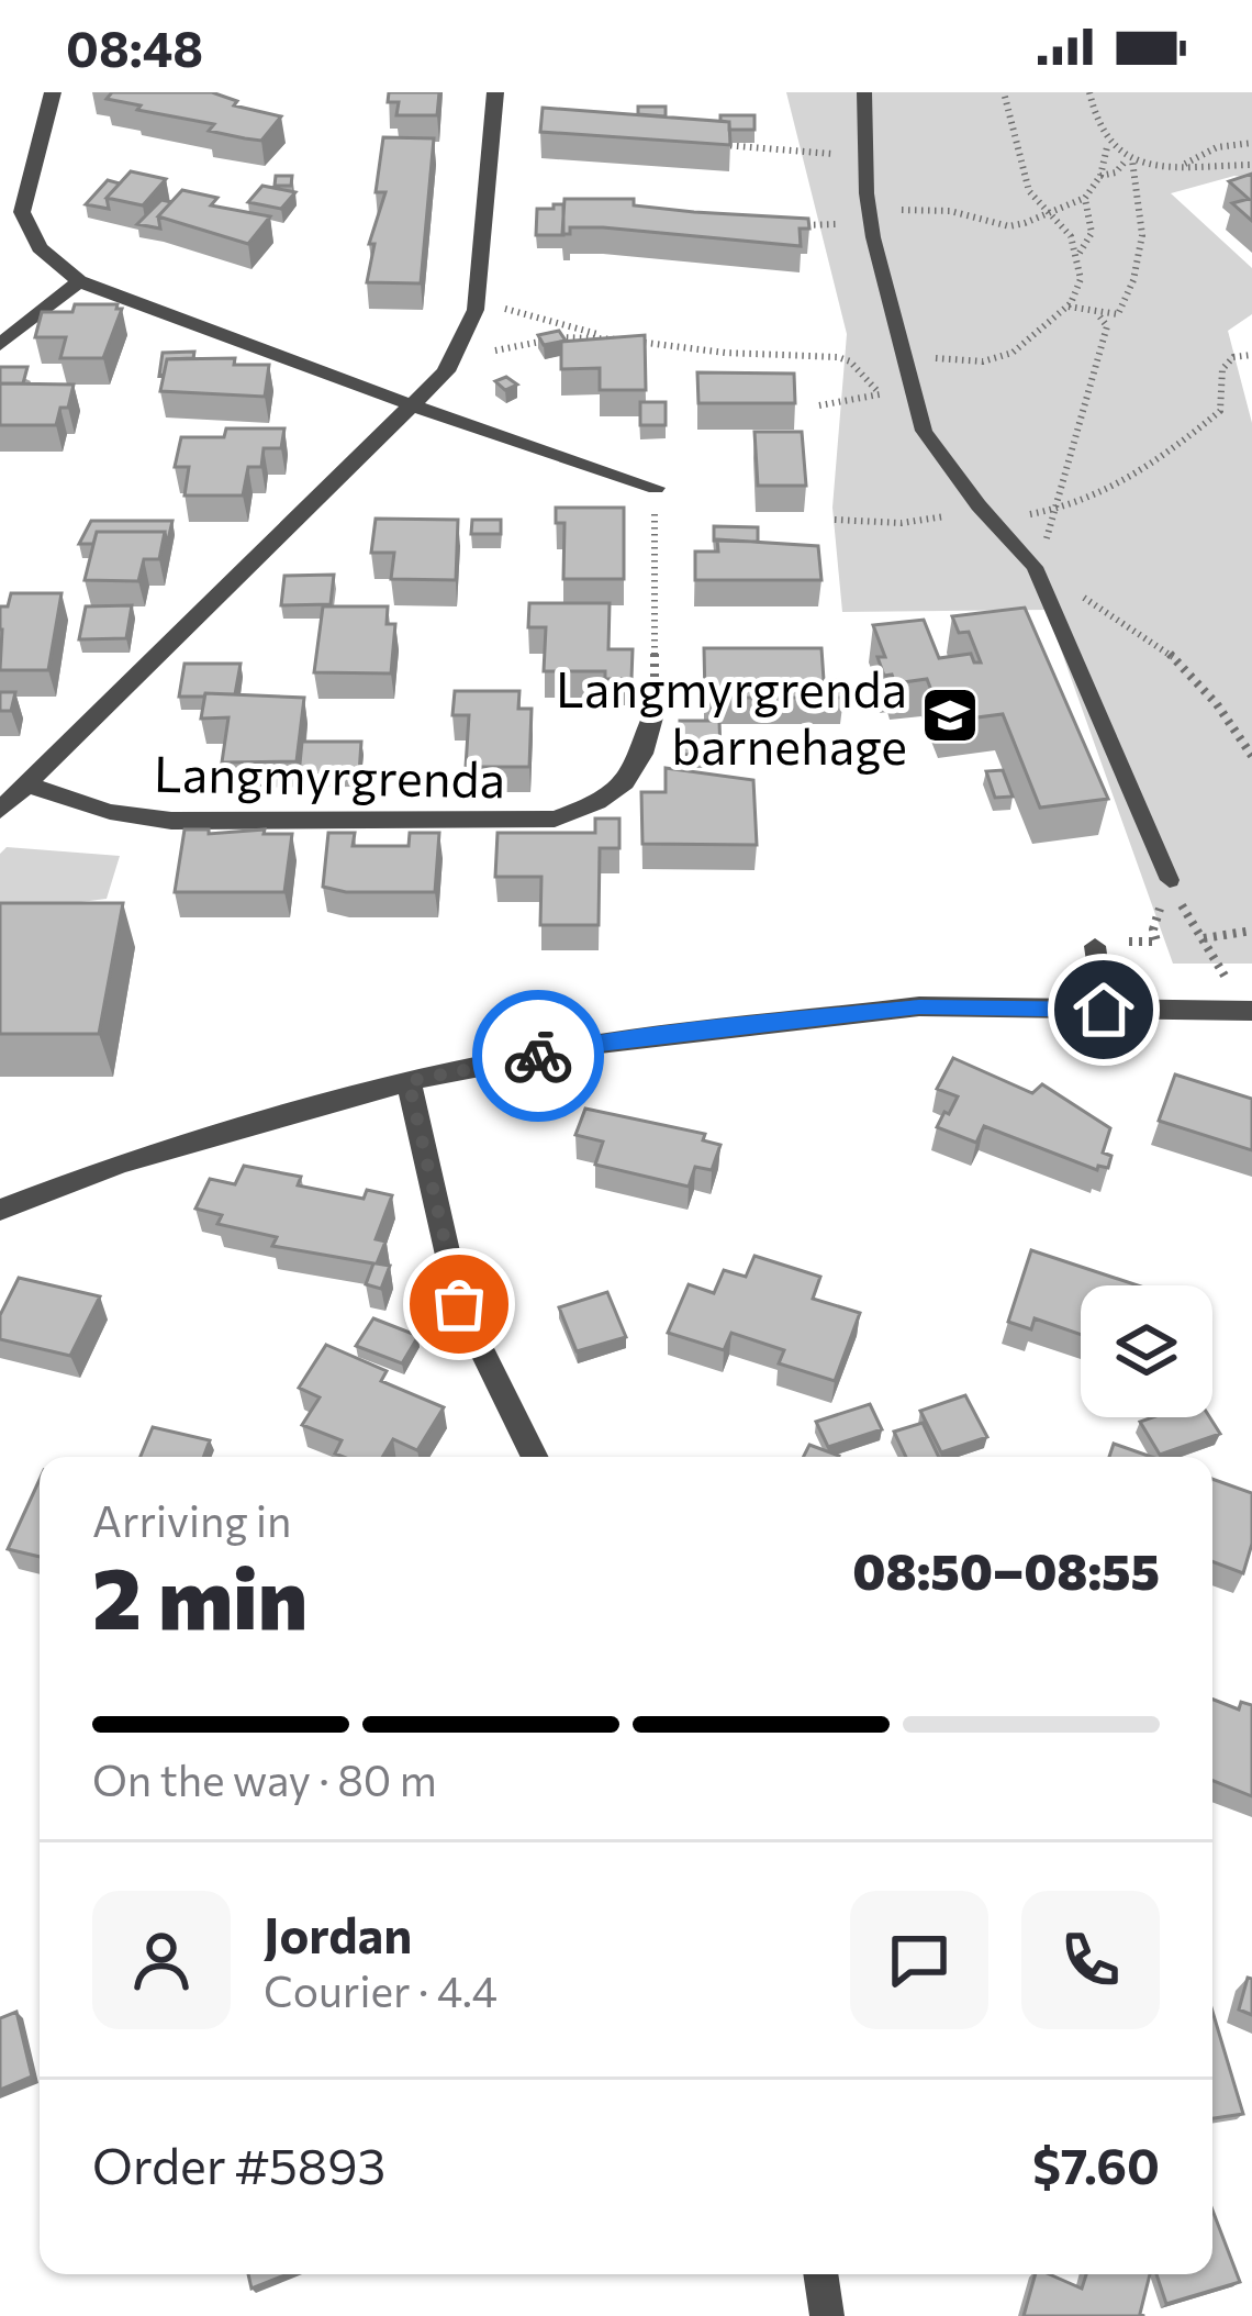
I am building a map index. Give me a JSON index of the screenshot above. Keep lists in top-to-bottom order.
{
  "streets": {
    "street": ["Langmyrgrenda"]
  },
  "places": {
    "school or university": ["Langmyrgrenda barnehage"]
  },
  "page": {
    "status": "08:48",
    "heading": ["2 min", "Arriving in", "08:50–08:55"],
    "panel": [
      "Jordan",
      "Courier · 4.4",
      "Order #5893",
      "$7.60"
    ],
    "bar": "On the way · 80 m"
  }
}
